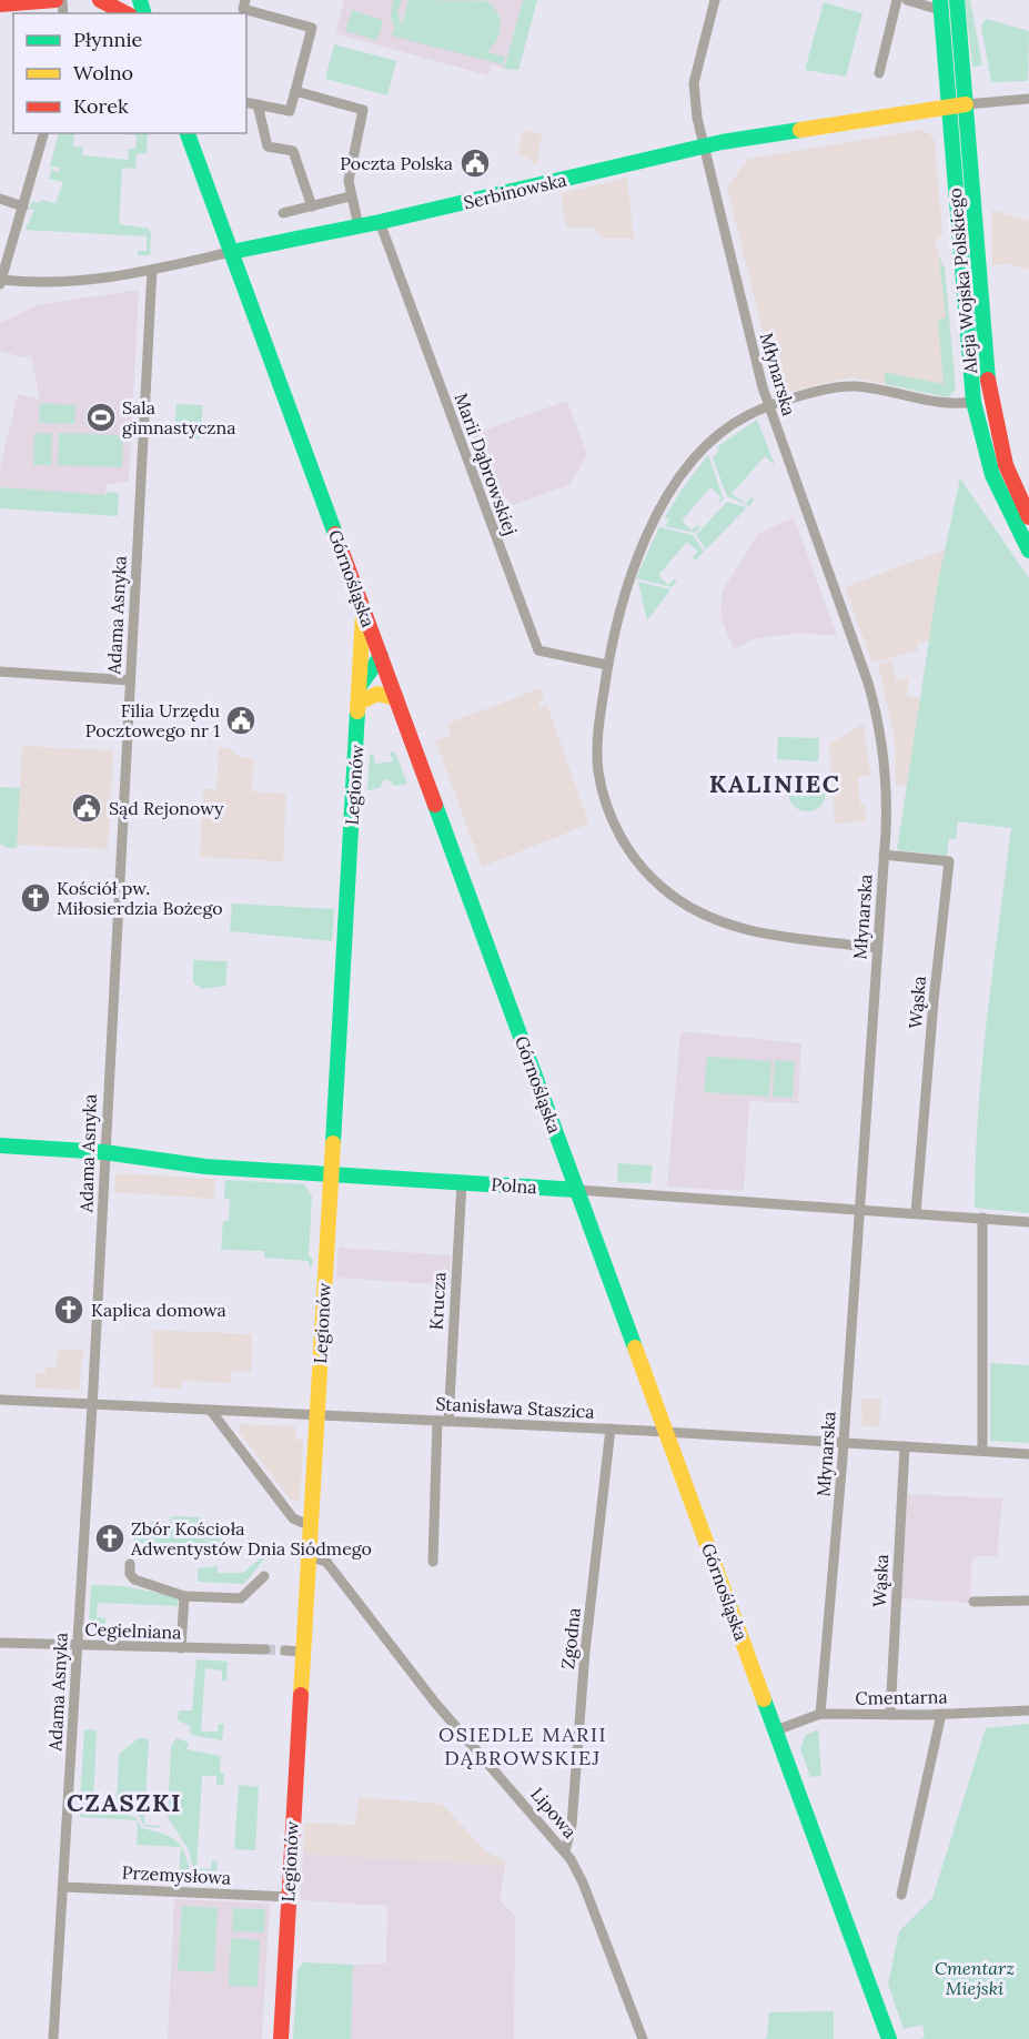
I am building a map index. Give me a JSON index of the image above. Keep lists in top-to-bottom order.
{
  "streets": {
    "street": [
      "Serbinowska",
      "Aleja Wojska Polskiego",
      "Młynarska",
      "Marii Dąbrowskiej",
      "Górnośląska",
      "Adama Asnyka",
      "Legionów",
      "Wąska",
      "Polna",
      "Krucza",
      "Stanisława Staszica",
      "Cegielniana",
      "Zgodna",
      "Cmentarna",
      "Lipowa",
      "Przemysłowa"
    ]
  },
  "crossings": [
    ["Serbinowska", "Aleja Wojska Polskiego"],
    ["Serbinowska", "Młynarska"],
    ["Serbinowska", "Marii Dąbrowskiej"],
    ["Serbinowska", "Górnośląska"],
    ["Serbinowska", "Adama Asnyka"],
    ["Młynarska", "Wąska"],
    ["Młynarska", "Polna"],
    ["Młynarska", "Stanisława Staszica"],
    ["Młynarska", "Cmentarna"],
    ["Górnośląska", "Legionów"],
    ["Górnośląska", "Polna"],
    ["Górnośląska", "Stanisława Staszica"],
    ["Górnośląska", "Cmentarna"],
    ["Adama Asnyka", "Polna"],
    ["Adama Asnyka", "Stanisława Staszica"],
    ["Adama Asnyka", "Cegielniana"],
    ["Adama Asnyka", "Przemysłowa"],
    ["Legionów", "Polna"],
    ["Legionów", "Stanisława Staszica"],
    ["Legionów", "Lipowa"],
    ["Legionów", "Przemysłowa"],
    ["Wąska", "Polna"],
    ["Wąska", "Stanisława Staszica"],
    ["Wąska", "Cmentarna"],
    ["Polna", "Krucza"],
    ["Krucza", "Stanisława Staszica"],
    ["Stanisława Staszica", "Zgodna"],
    ["Zgodna", "Lipowa"]
  ],
  "districts": ["KALINIEC", "OSIEDLE MARII DĄBROWSKIEJ", "CZASZKI"],
  "parks": ["Cmentarz Miejski"],
  "places": {
    "public building": ["Poczta Polska", "Filia Urzędu Pocztowego nr 1", "Sąd Rejonowy"],
    "sports": ["Sala gimnastyczna"],
    "church": ["Kościół pw. Miłosierdzia Bożego", "Kaplica domowa", "Zbór Kościoła Adwentystów Dnia Siódmego"]
  },
  "legend": ["Płynnie", "Wolno", "Korek"]
}
